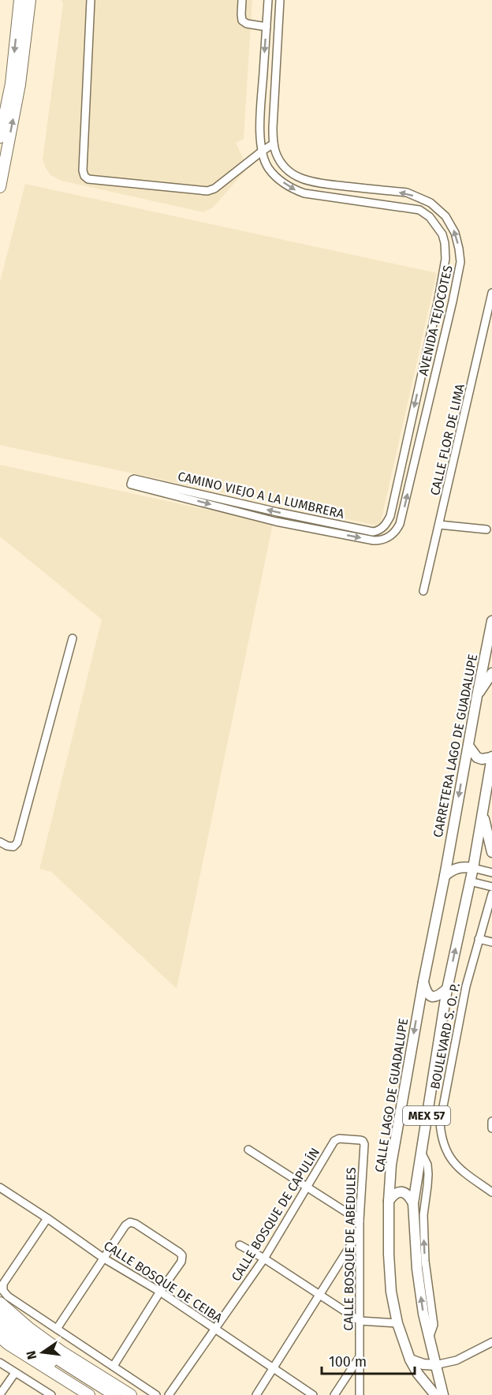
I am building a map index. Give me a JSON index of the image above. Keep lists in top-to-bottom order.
{
  "streets": {
    "main road": ["CARRETERA LAGO DE GUADALUPE", "CALLE LAGO DE GUADALUPE", "MEX 57"],
    "street": [
      "AVENIDA TEJOCOTES",
      "CALLE FLOR DE LIMA",
      "CAMINO VIEJO A LA LUMBRERA",
      "BOULEVARD S. O. P.",
      "CALLE BOSQUE DE CAPULÍN",
      "CALLE BOSQUE DE ABEDULES",
      "CALLE BOSQUE DE CEIBA"
    ]
  },
  "crossings": [
    ["AVENIDA TEJOCOTES", "CAMINO VIEJO A LA LUMBRERA"],
    ["CARRETERA LAGO DE GUADALUPE", "CALLE LAGO DE GUADALUPE"],
    ["CALLE BOSQUE DE CAPULÍN", "CALLE BOSQUE DE ABEDULES"],
    ["CALLE BOSQUE DE CAPULÍN", "CALLE BOSQUE DE CEIBA"]
  ],
  "scale_bar": "100 m",
  "north": "left"
}
